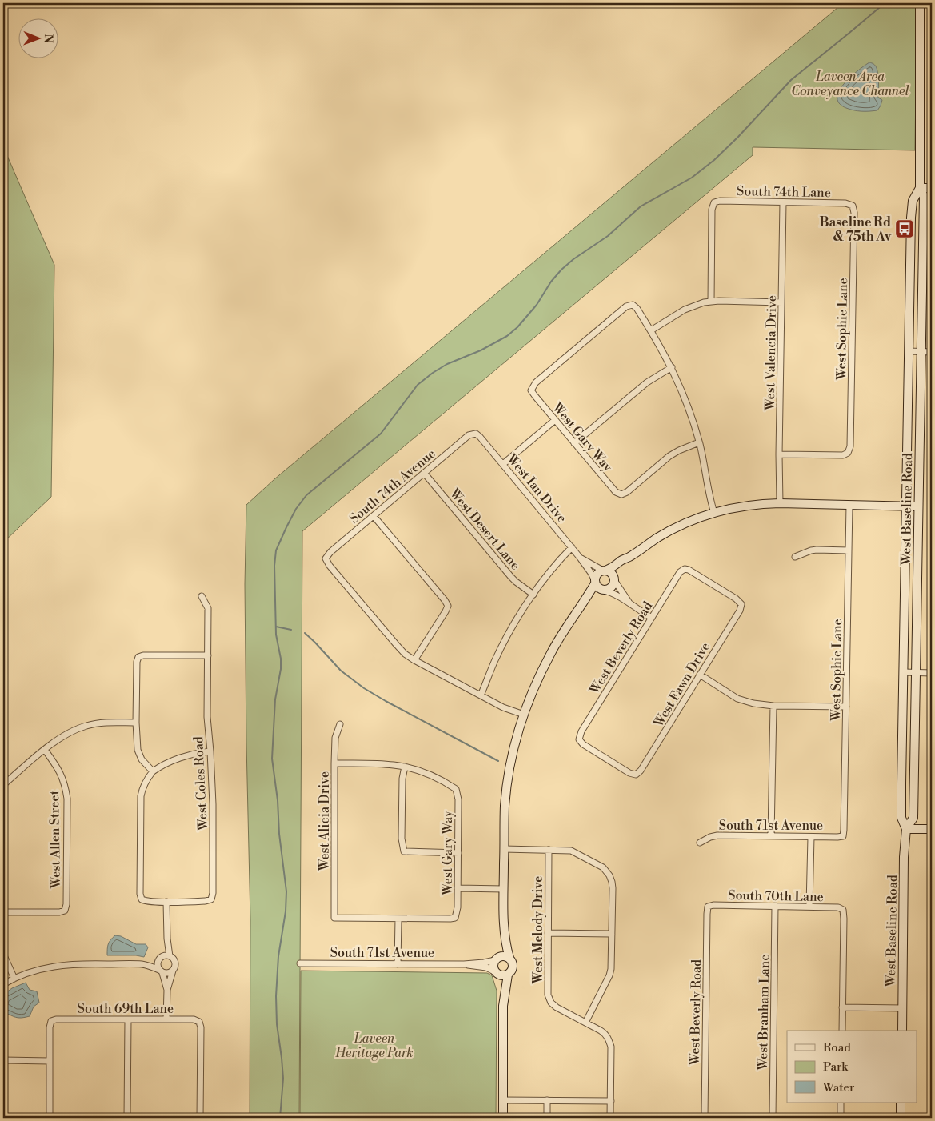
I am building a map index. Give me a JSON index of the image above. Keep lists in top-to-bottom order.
{
  "streets": {
    "main road": ["West Baseline Road"],
    "street": [
      "South 74th Lane",
      "West Sophie Lane",
      "West Valencia Drive",
      "West Gary Way",
      "South 74th Avenue",
      "West Ian Drive",
      "West Desert Lane",
      "West Beverly Road",
      "West Fawn Drive",
      "West Coles Road",
      "West Alicia Drive",
      "South 71st Avenue",
      "West Allen Street",
      "South 70th Lane",
      "West Melody Drive",
      "South 69th Lane",
      "West Branham Lane"
    ]
  },
  "crossings": [
    ["South 74th Lane", "West Sophie Lane"],
    ["South 74th Lane", "West Valencia Drive"],
    ["West Sophie Lane", "West Valencia Drive"],
    ["West Sophie Lane", "South 71st Avenue"],
    ["West Gary Way", "West Alicia Drive"],
    ["South 74th Avenue", "West Ian Drive"],
    ["South 74th Avenue", "West Desert Lane"],
    ["West Beverly Road", "West Fawn Drive"],
    ["West Beverly Road", "South 70th Lane"],
    ["South 70th Lane", "West Branham Lane"]
  ],
  "parks": ["Laveen Area Conveyance Channel", "Laveen Heritage Park"],
  "places": {
    "bus stop": ["Baseline Rd & 75th Av"]
  },
  "legend": ["Road", "Park", "Water"],
  "north": "right"
}
